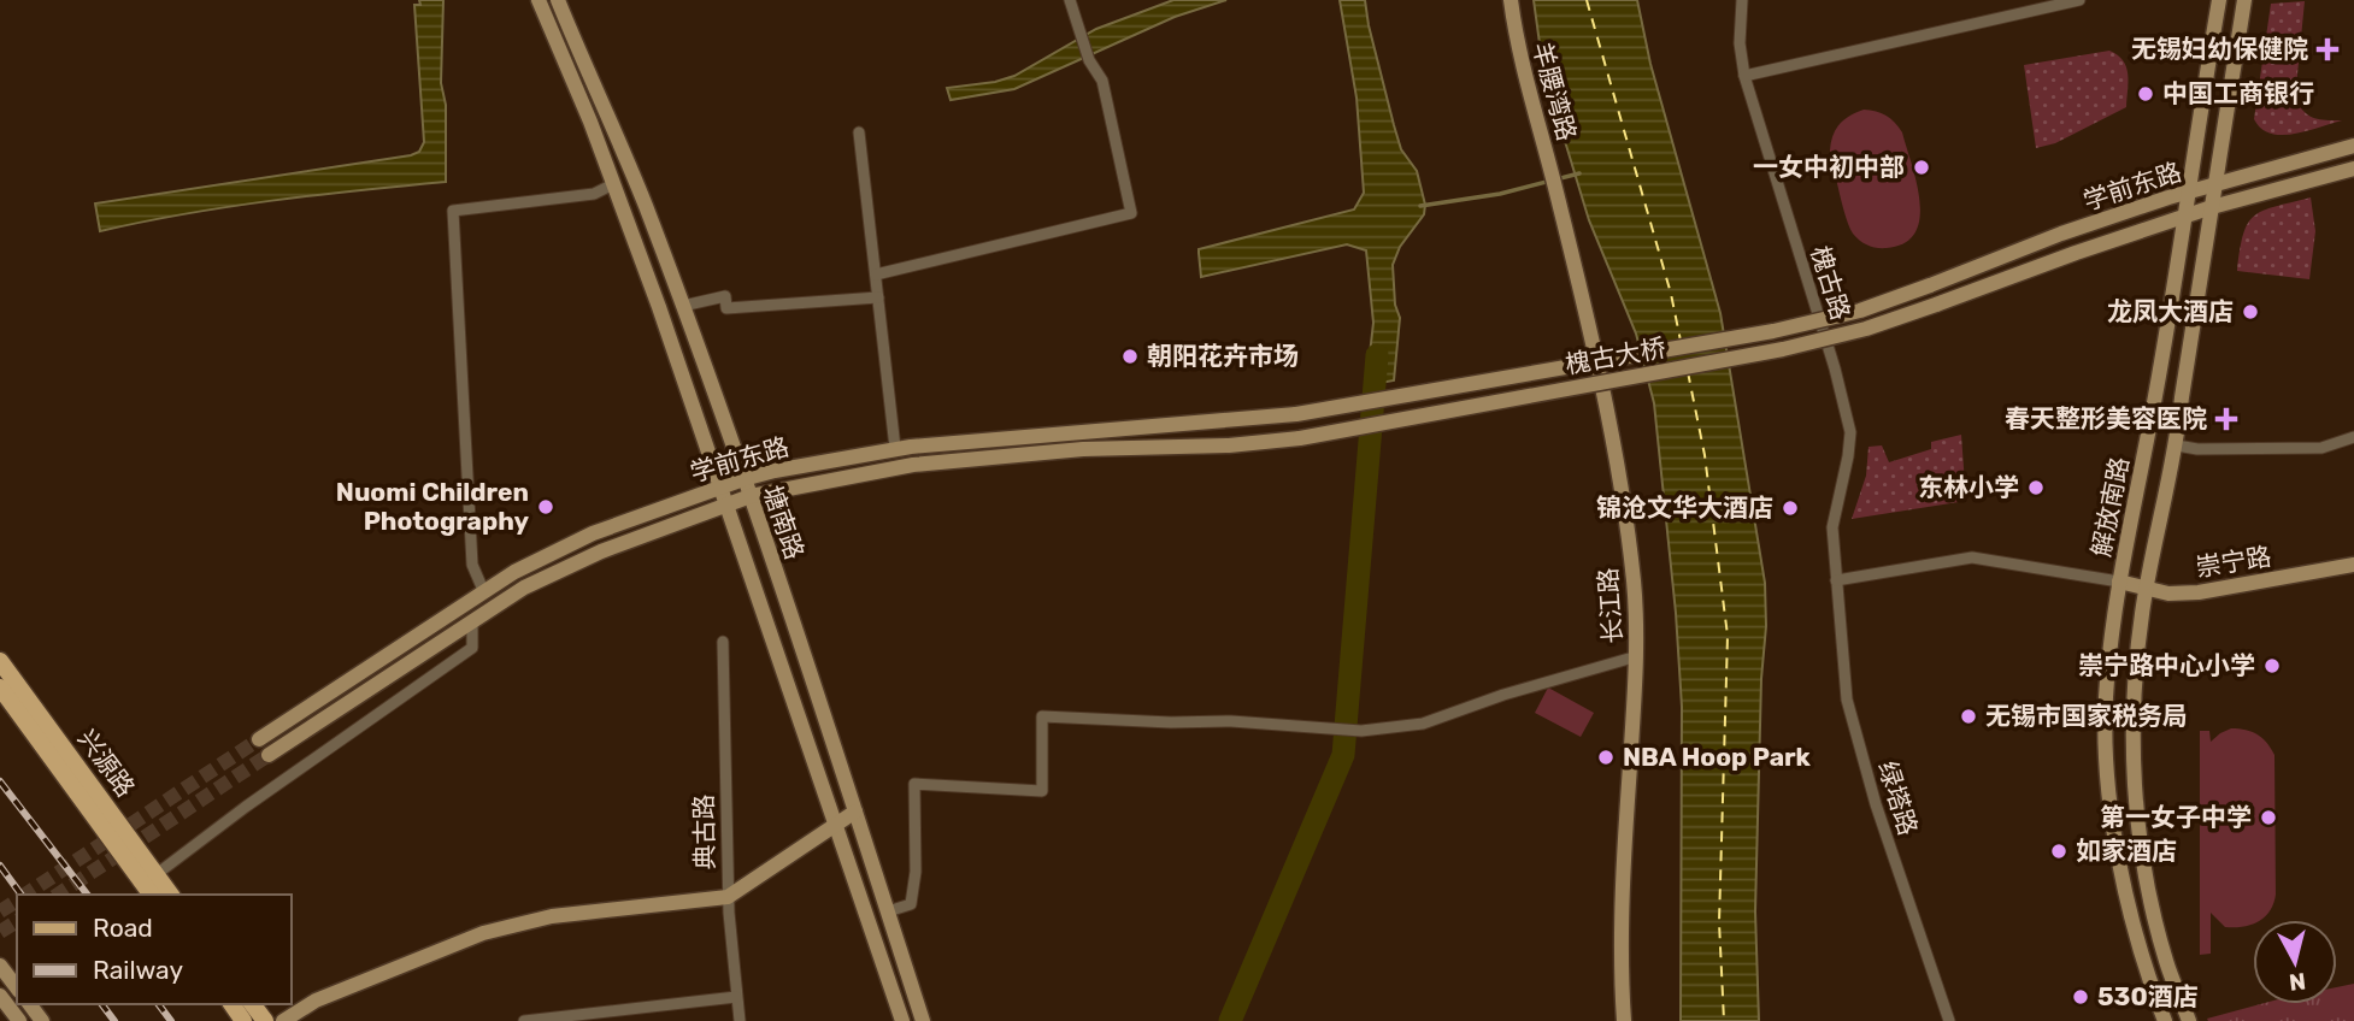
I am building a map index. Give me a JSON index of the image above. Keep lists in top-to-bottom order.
{
  "streets": {
    "main road": [
      "羊腰湾路",
      "学前东路",
      "槐古大桥",
      "解放南路",
      "塘南路",
      "崇宁路",
      "长江路",
      "兴源路"
    ],
    "street": ["槐古路", "绿塔路", "典古路"]
  },
  "crossings": [
    ["羊腰湾路", "长江路"],
    ["学前东路", "槐古大桥"],
    ["学前东路", "解放南路"],
    ["学前东路", "塘南路"],
    ["槐古路", "绿塔路"],
    ["解放南路", "崇宁路"]
  ],
  "places": {
    "health": ["无锡妇幼保健院", "春天整形美容医院"],
    "other": [
      "中国工商银行",
      "一女中初中部",
      "龙凤大酒店",
      "朝阳花卉市场",
      "东林小学",
      "Nuomi Children Photography",
      "锦沧文华大酒店",
      "崇宁路中心小学",
      "无锡市国家税务局",
      "NBA Hoop Park",
      "第一女子中学",
      "如家酒店",
      "530酒店"
    ]
  },
  "legend": ["Road", "Railway"],
  "north": "bottom"
}
